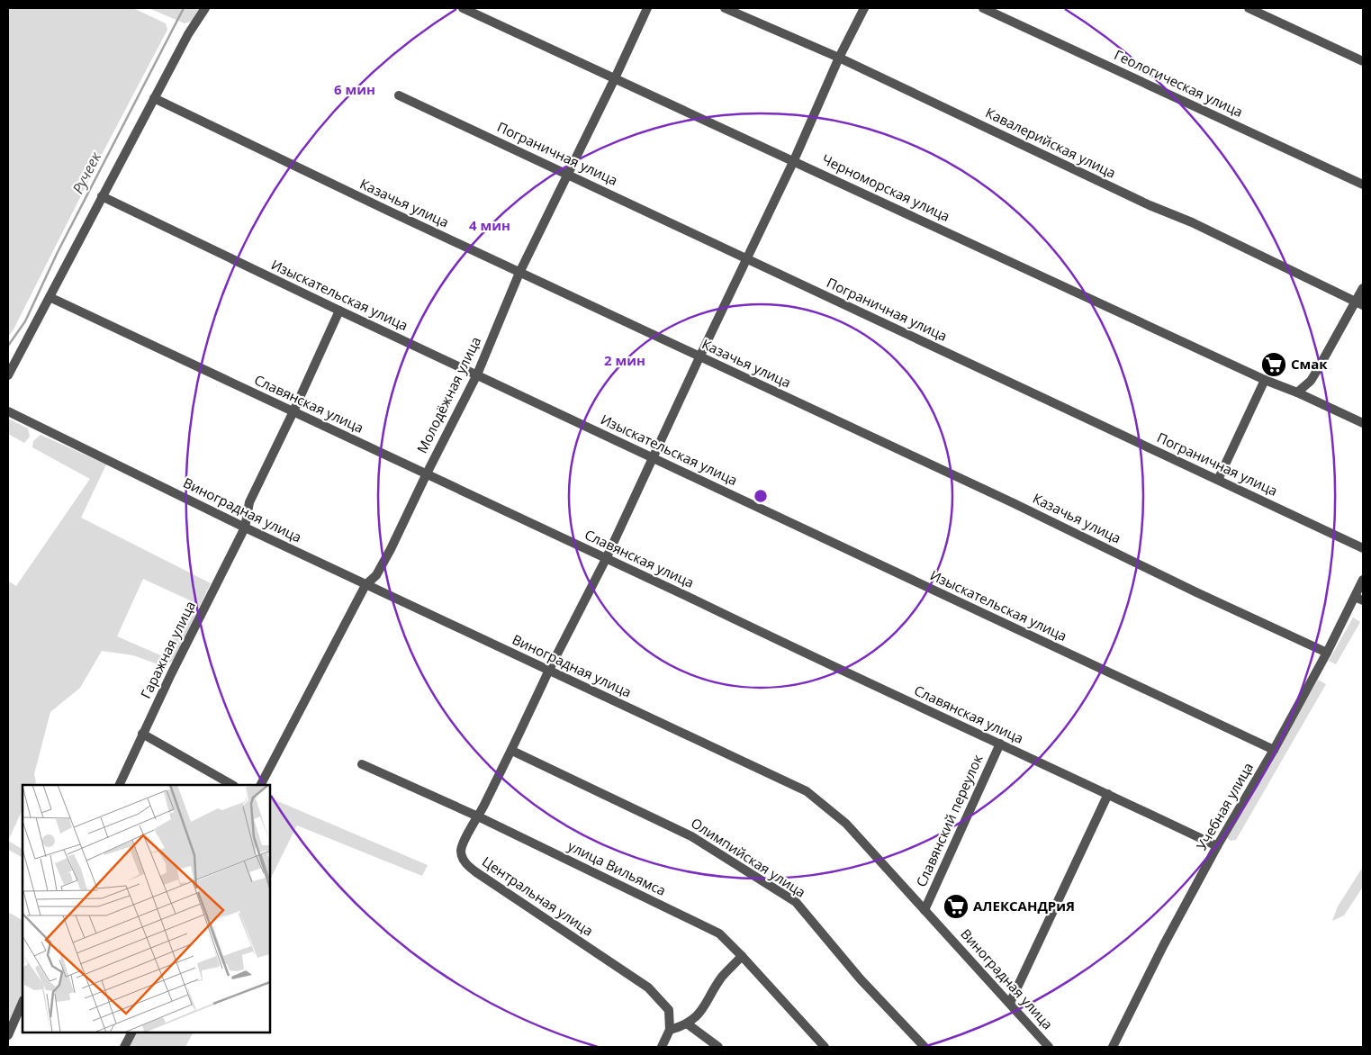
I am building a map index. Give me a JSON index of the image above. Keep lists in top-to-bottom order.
{
  "streets": {
    "street": [
      "Геологическая улица",
      "Кавалерийская улица",
      "Пограничная улица",
      "Черноморская улица",
      "Казачья улица",
      "Изыскательская улица",
      "Молодёжная улица",
      "Славянская улица",
      "Виноградная улица",
      "Гаражная улица",
      "Учебная улица",
      "Славянский переулок",
      "Олимпийская улица",
      "улица Вильямса",
      "Центральная улица"
    ]
  },
  "crossings": [
    ["Кавалерийская улица", "Центральная улица"],
    ["Пограничная улица", "Молодёжная улица"],
    ["Пограничная улица", "Центральная улица"],
    ["Черноморская улица", "Молодёжная улица"],
    ["Черноморская улица", "Центральная улица"],
    ["Казачья улица", "Молодёжная улица"],
    ["Казачья улица", "Учебная улица"],
    ["Казачья улица", "Центральная улица"],
    ["Изыскательская улица", "Молодёжная улица"],
    ["Изыскательская улица", "Гаражная улица"],
    ["Изыскательская улица", "Учебная улица"],
    ["Изыскательская улица", "Центральная улица"],
    ["Молодёжная улица", "Славянская улица"],
    ["Молодёжная улица", "Виноградная улица"],
    ["Славянская улица", "Гаражная улица"],
    ["Славянская улица", "Учебная улица"],
    ["Славянская улица", "Славянский переулок"],
    ["Славянская улица", "Центральная улица"],
    ["Виноградная улица", "Гаражная улица"],
    ["Виноградная улица", "Славянский переулок"],
    ["Виноградная улица", "Центральная улица"],
    ["Олимпийская улица", "Центральная улица"],
    ["улица Вильямса", "Центральная улица"]
  ],
  "water": ["Ручеек"],
  "places": {
    "supermarket": ["Смак", "АЛЕКСАНДРиЯ"]
  },
  "rings": ["6 мин", "4 мин", "2 мин"]
}
